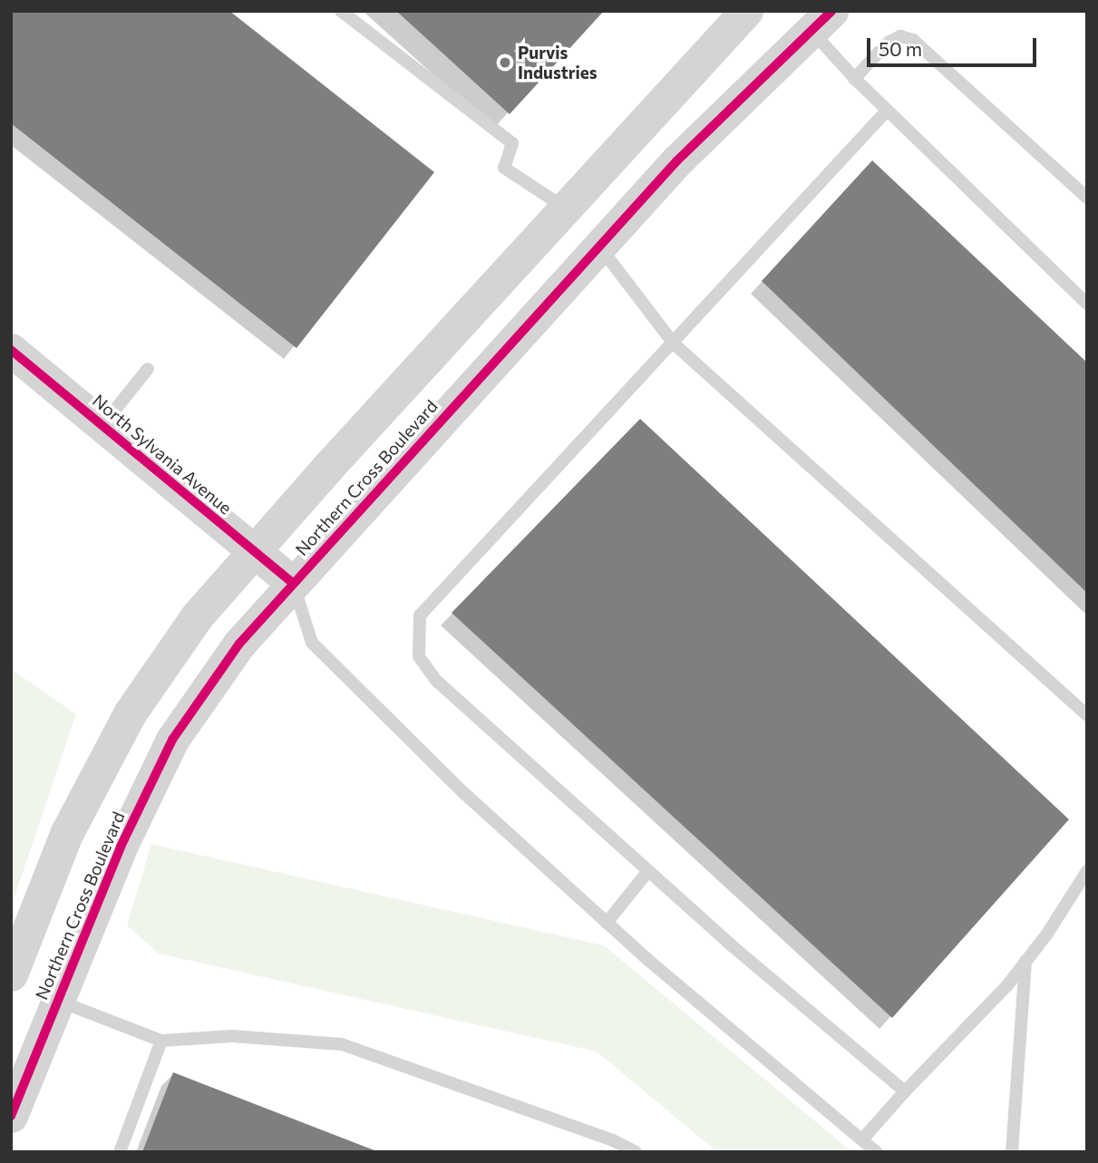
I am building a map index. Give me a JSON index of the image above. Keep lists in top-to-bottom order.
{
  "streets": {
    "street": ["North Sylvania Avenue", "Northern Cross Boulevard"]
  },
  "crossings": [
    ["North Sylvania Avenue", "Northern Cross Boulevard"]
  ],
  "places": ["Purvis Industries"],
  "scale_bar": "50 m"
}
